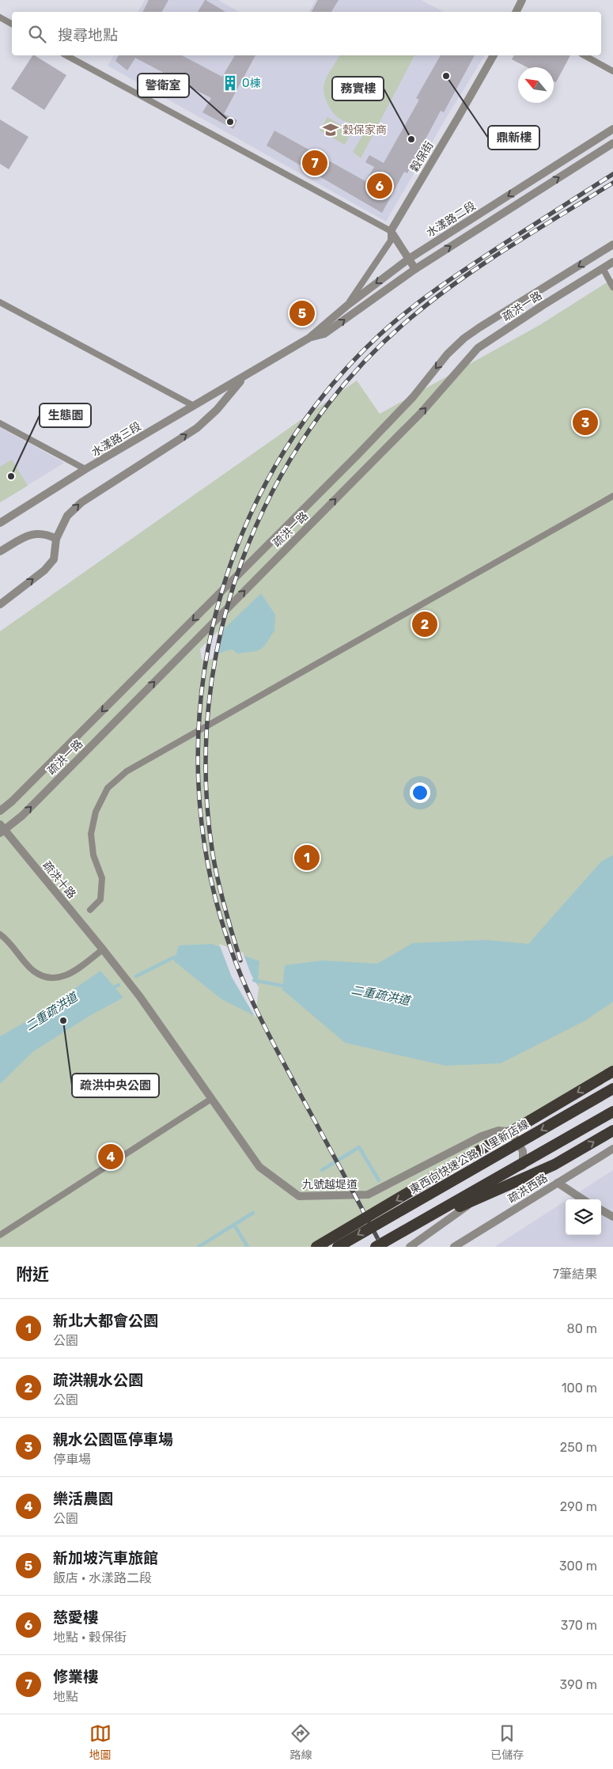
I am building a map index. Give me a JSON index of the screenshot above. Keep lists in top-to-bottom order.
{
  "streets": {
    "highway": ["東西向快速公路 八里新店線"],
    "street": [
      "穀保街",
      "水漾路二段",
      "疏洪一路",
      "水漾路三段",
      "疏洪十路",
      "九號越堤道",
      "疏洪西路"
    ]
  },
  "crossings": [
    ["水漾路二段", "水漾路三段"],
    ["疏洪一路", "疏洪十路"],
    ["疏洪十路", "九號越堤道"]
  ],
  "water": ["二重疏洪道"],
  "places": {
    "other": [
      "鼎新樓",
      "警衛室",
      "務實樓",
      "生態園",
      "疏洪中央公園"
    ],
    "building": ["O棟"],
    "school or university": ["穀保家商"]
  },
  "north": "top left",
  "page": {
    "search": "搜尋地點",
    "pins": [
      "7",
      "6",
      "5",
      "3",
      "2",
      "1",
      "4"
    ],
    "heading": ["附近", "7筆結果"],
    "list": [
      {
        "mark": "1",
        "name": "新北大都會公園",
        "note": "公園",
        "value": "80 m"
      },
      {
        "mark": "2",
        "name": "疏洪親水公園",
        "note": "公園",
        "value": "100 m"
      },
      {
        "mark": "3",
        "name": "親水公園區停車場",
        "note": "停車場",
        "value": "250 m"
      },
      {
        "mark": "4",
        "name": "樂活農園",
        "note": "公園",
        "value": "290 m"
      },
      {
        "mark": "5",
        "name": "新加坡汽車旅館",
        "note": "飯店 · 水漾路二段",
        "value": "300 m"
      },
      {
        "mark": "6",
        "name": "慈愛樓",
        "note": "地點 · 穀保街",
        "value": "370 m"
      },
      {
        "mark": "7",
        "name": "修業樓",
        "note": "地點",
        "value": "390 m"
      }
    ],
    "nav": ["地圖", "路線", "已儲存"]
  }
}
